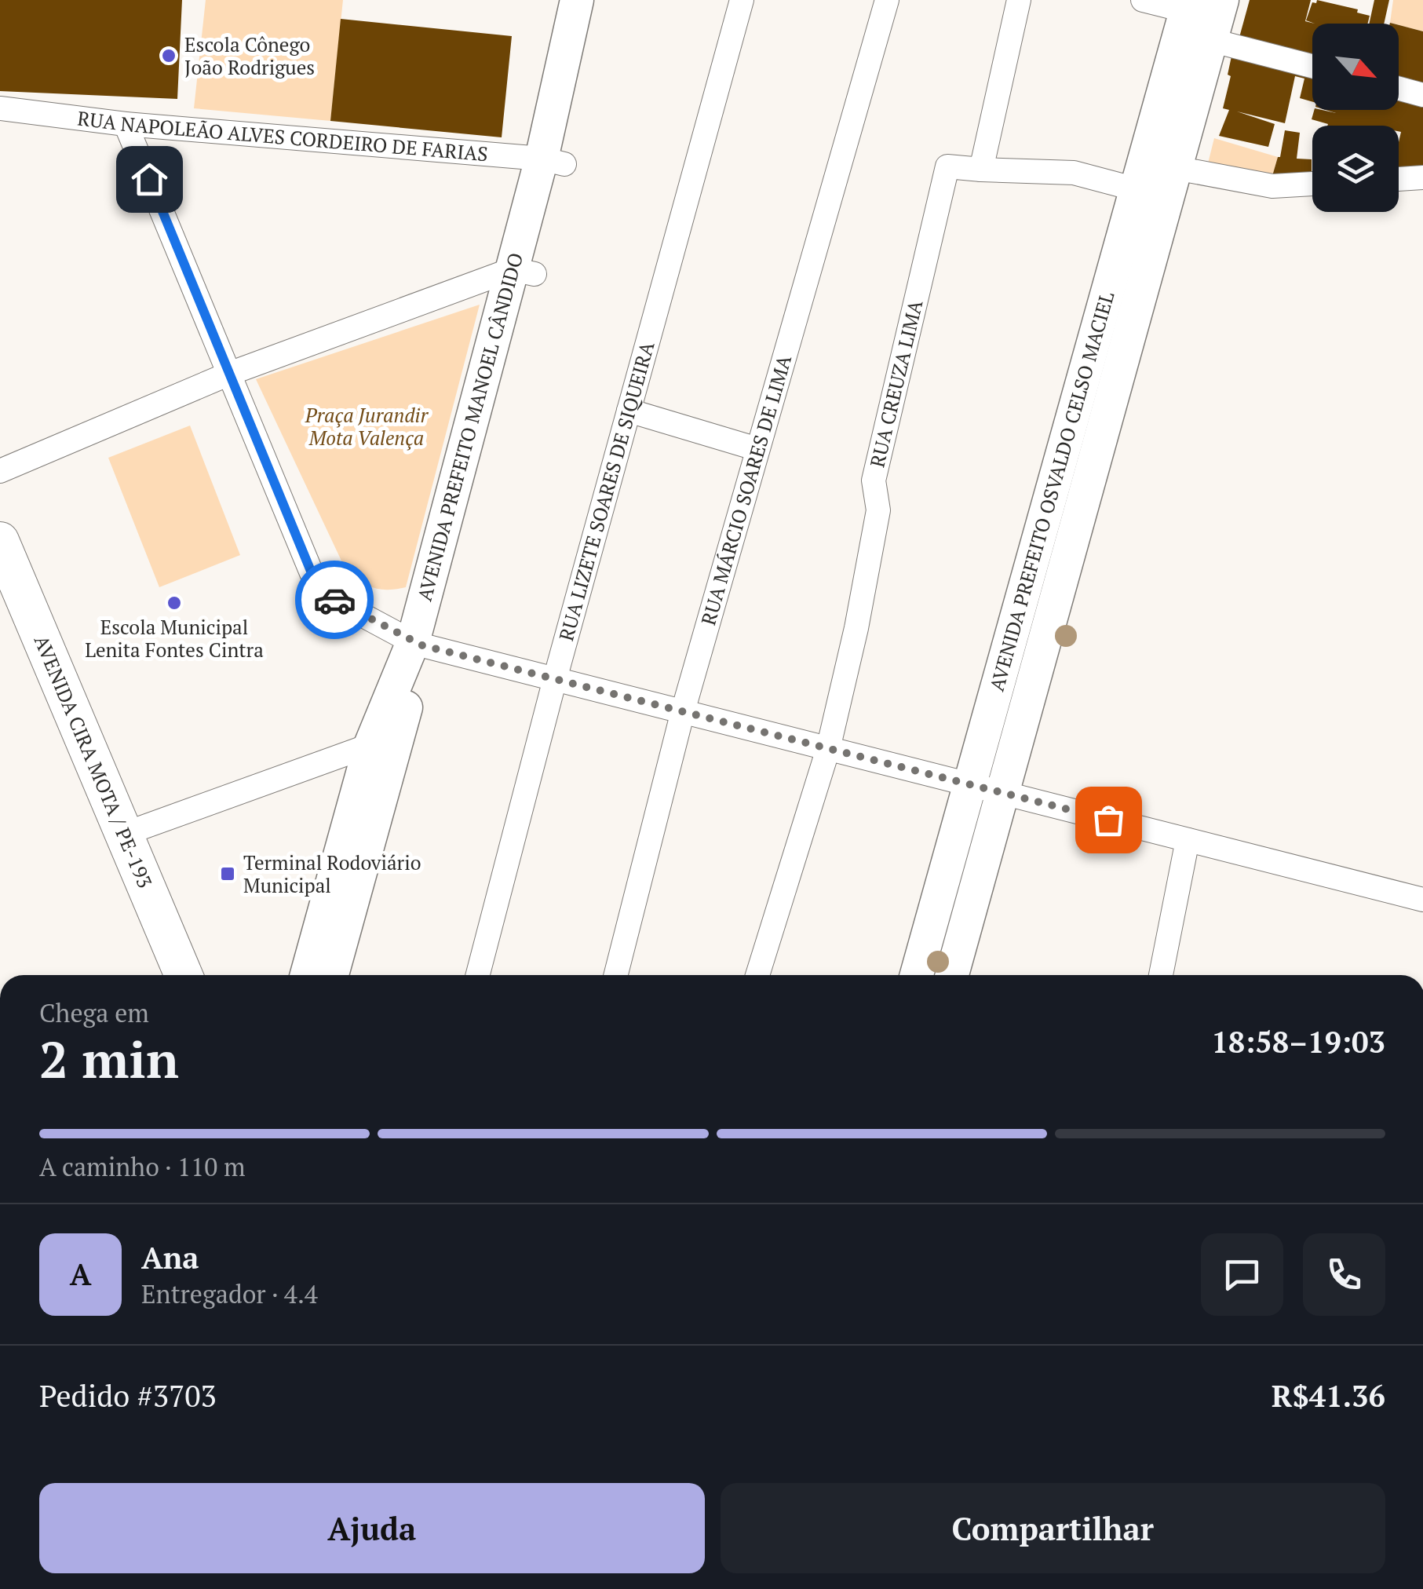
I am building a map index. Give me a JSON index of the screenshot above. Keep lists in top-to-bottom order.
{
  "streets": {
    "main road": ["AVENIDA CIRA MOTA / PE-193"],
    "street": [
      "RUA NAPOLEÃO ALVES CORDEIRO DE FARIAS",
      "RUA CREUZA LIMA",
      "AVENIDA PREFEITO MANOEL CÂNDIDO",
      "RUA MÁRCIO SOARES DE LIMA",
      "RUA LIZETE SOARES DE SIQUEIRA",
      "AVENIDA PREFEITO OSVALDO CELSO MACIEL"
    ]
  },
  "crossings": [
    ["RUA NAPOLEÃO ALVES CORDEIRO DE FARIAS", "AVENIDA PREFEITO MANOEL CÂNDIDO"]
  ],
  "parks": ["Praça Jurandir Mota Valença"],
  "places": {
    "other": ["Escola Cônego João Rodrigues", "Escola Municipal Lenita Fontes Cintra"],
    "transit": ["Terminal Rodoviário Municipal"]
  },
  "north": "bottom right",
  "page": {
    "heading": ["2 min", "Chega em", "18:58–19:03"],
    "panel": [
      "Ana",
      "Entregador · 4.4",
      "Pedido #3703",
      "R$41.36"
    ],
    "bar": "A caminho · 110 m",
    "round": "A",
    "buttons": ["Ajuda", "Compartilhar"]
  }
}
